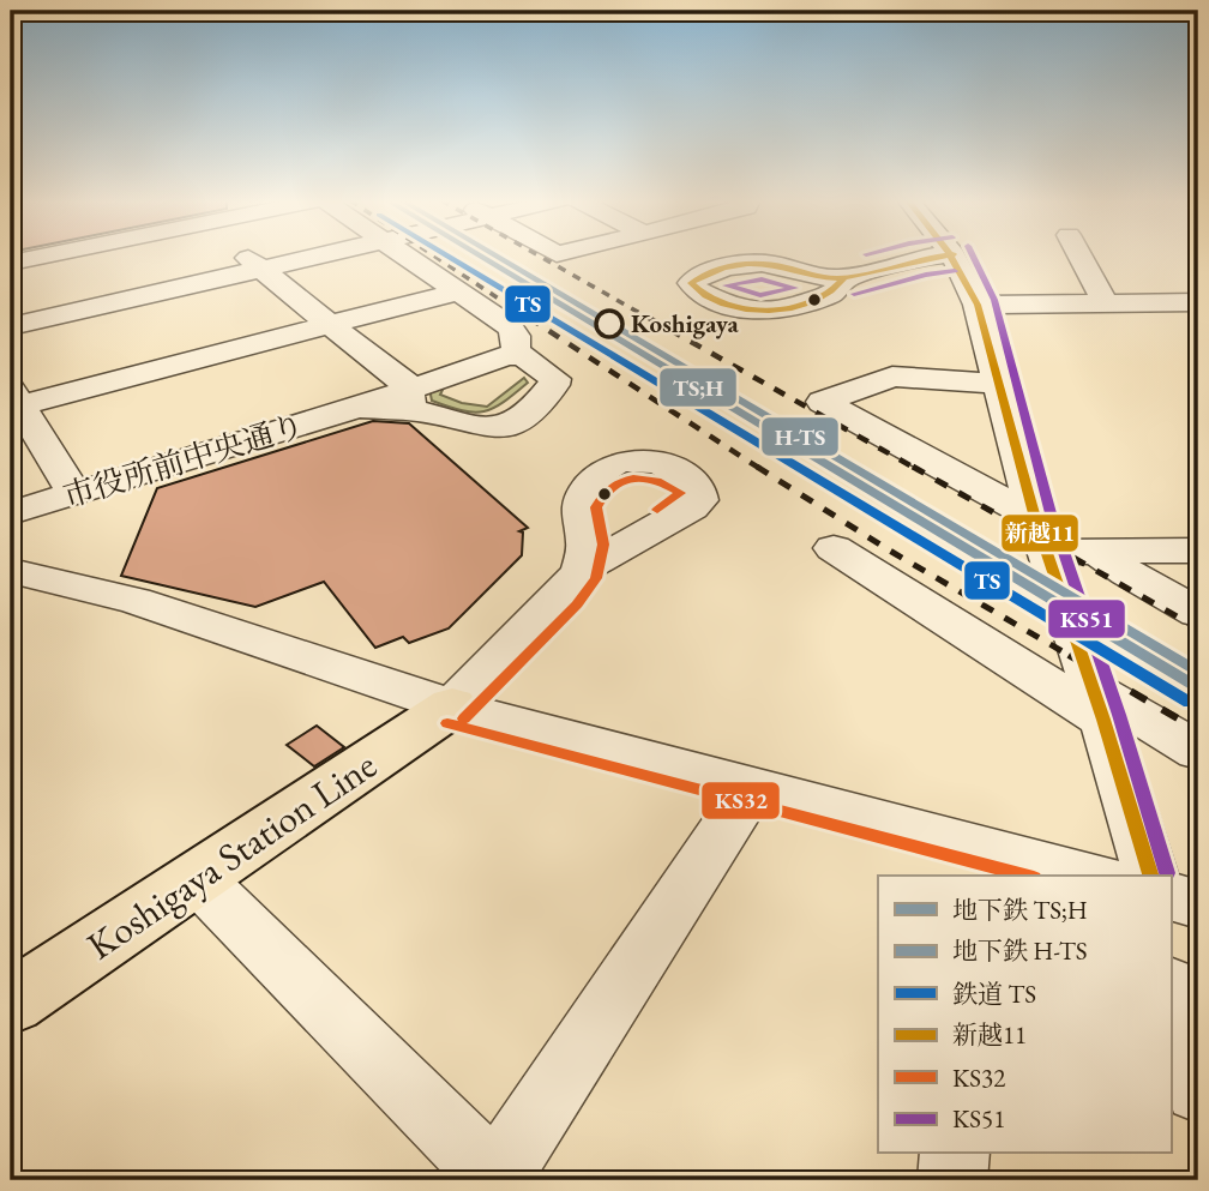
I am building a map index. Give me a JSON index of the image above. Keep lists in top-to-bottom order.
{
  "streets": {
    "main road": ["Koshigaya Station Line"],
    "street": ["市役所前中央通り"]
  },
  "places": ["Koshigaya"],
  "lines": [
    "metro line TS;H",
    "metro line H-TS",
    "rail line TS",
    "transit line 新越11",
    "transit line KS51",
    "transit line KS32"
  ],
  "legend": [
    "地下鉄 TS;H",
    "地下鉄 H-TS",
    "鉄道 TS",
    "新越11",
    "KS32",
    "KS51"
  ]
}
